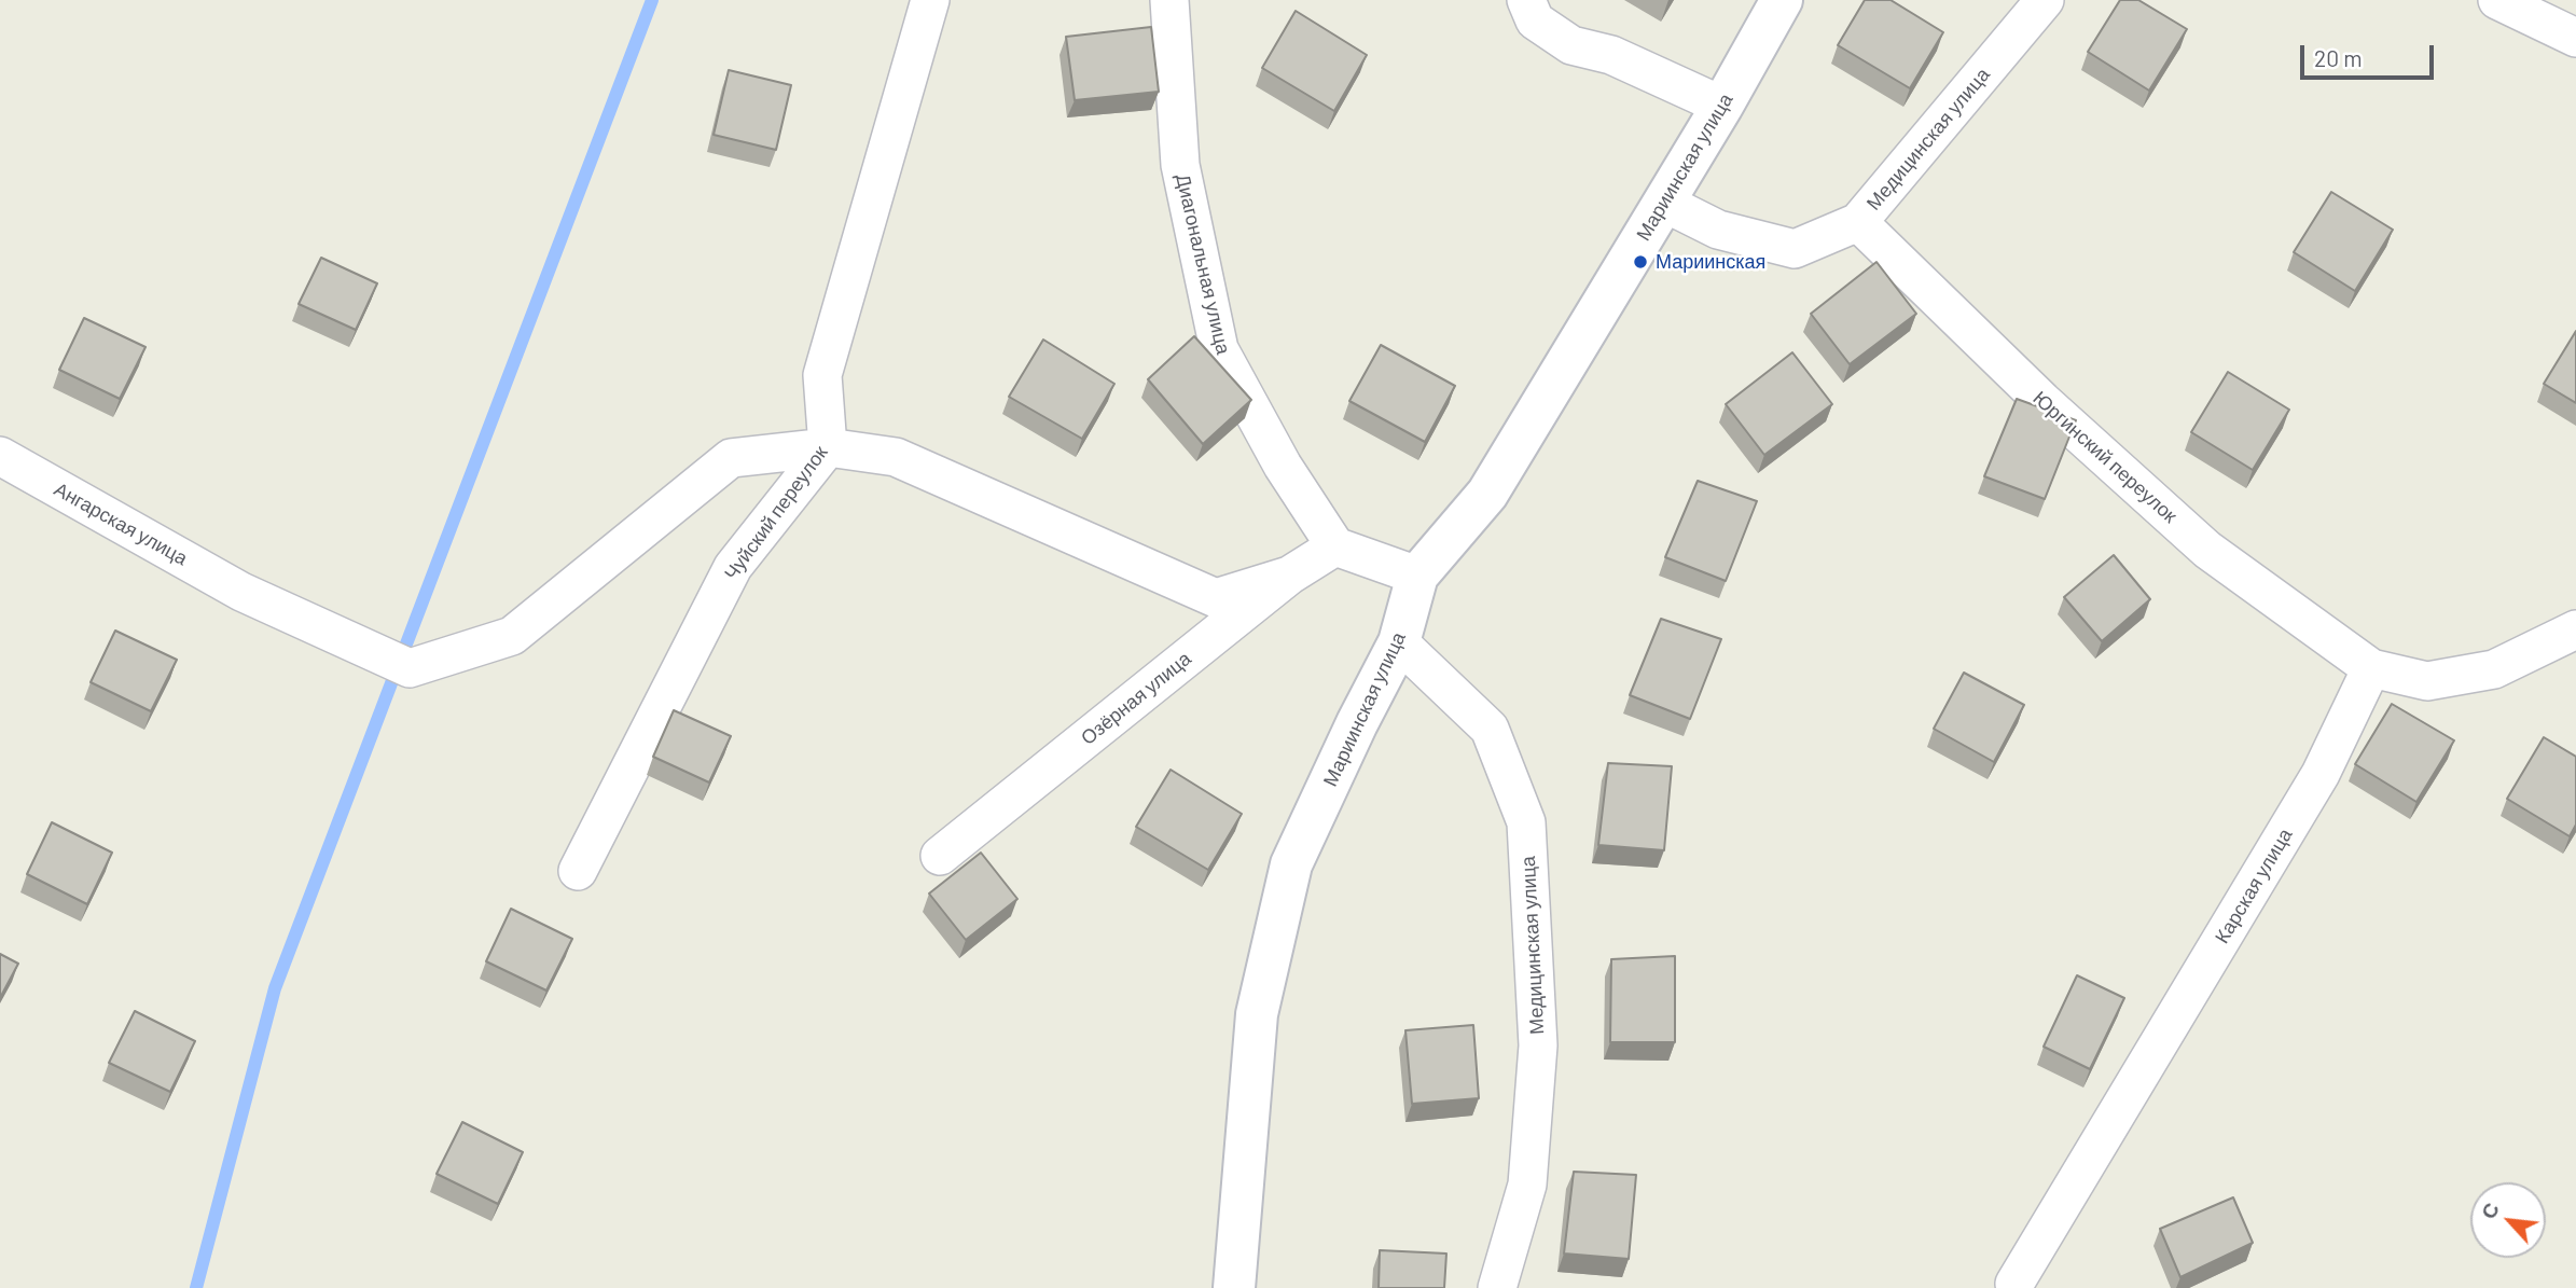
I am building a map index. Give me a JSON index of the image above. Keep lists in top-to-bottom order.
{
  "streets": {
    "main road": ["Мариинская улица"],
    "street": [
      "Медицинская улица",
      "Диагональная улица",
      "Юргинский переулок",
      "Чуйский переулок",
      "Ангарская улица",
      "Озёрная улица",
      "Карская улица"
    ]
  },
  "crossings": [
    ["Медицинская улица", "Мариинская улица"],
    ["Медицинская улица", "Юргинский переулок"],
    ["Диагональная улица", "Озёрная улица"],
    ["Юргинский переулок", "Карская улица"],
    ["Чуйский переулок", "Ангарская улица"],
    ["Ангарская улица", "Озёрная улица"]
  ],
  "places": ["Мариинская"],
  "scale_bar": "20 m",
  "north": "top left"
}
